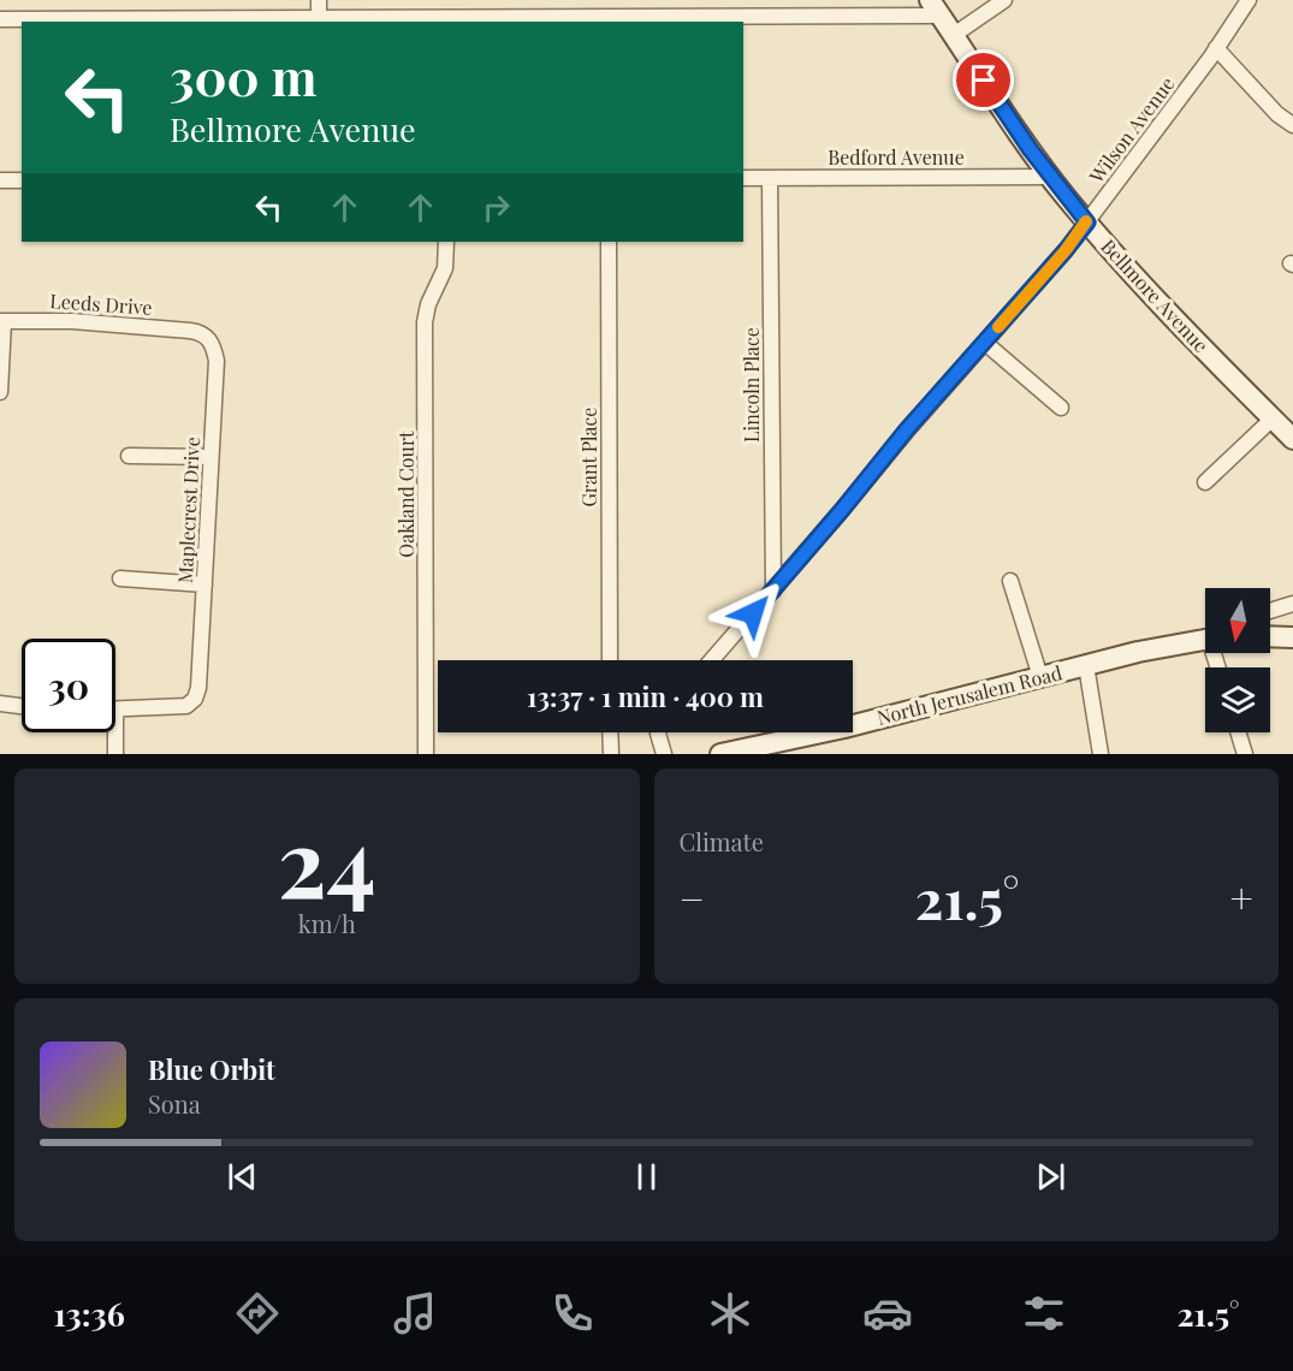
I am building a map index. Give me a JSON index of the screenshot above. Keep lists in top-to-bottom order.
{
  "streets": {
    "main road": ["Bellmore Avenue", "North Jerusalem Road"],
    "street": [
      "Wilson Avenue",
      "Bedford Avenue",
      "Leeds Drive",
      "Lincoln Place",
      "Grant Place",
      "Oakland Court",
      "Maplecrest Drive"
    ]
  },
  "crossings": [
    ["Wilson Avenue", "Bellmore Avenue"],
    ["Wilson Avenue", "Lincoln Place"],
    ["Bedford Avenue", "Bellmore Avenue"],
    ["Bedford Avenue", "Lincoln Place"],
    ["Leeds Drive", "Maplecrest Drive"]
  ],
  "north": "bottom",
  "page": {
    "turn": ["300 m", "Bellmore Avenue"],
    "limit": "30",
    "trip": "13:37 · 1 min · 400 m",
    "tile": [
      ["24", "km/h"],
      "Climate"
    ],
    "heat": ["−", "21.5°", "+"],
    "song": ["Blue Orbit", "Sona"],
    "tabs": ["13:36", "21.5°"]
  }
}
